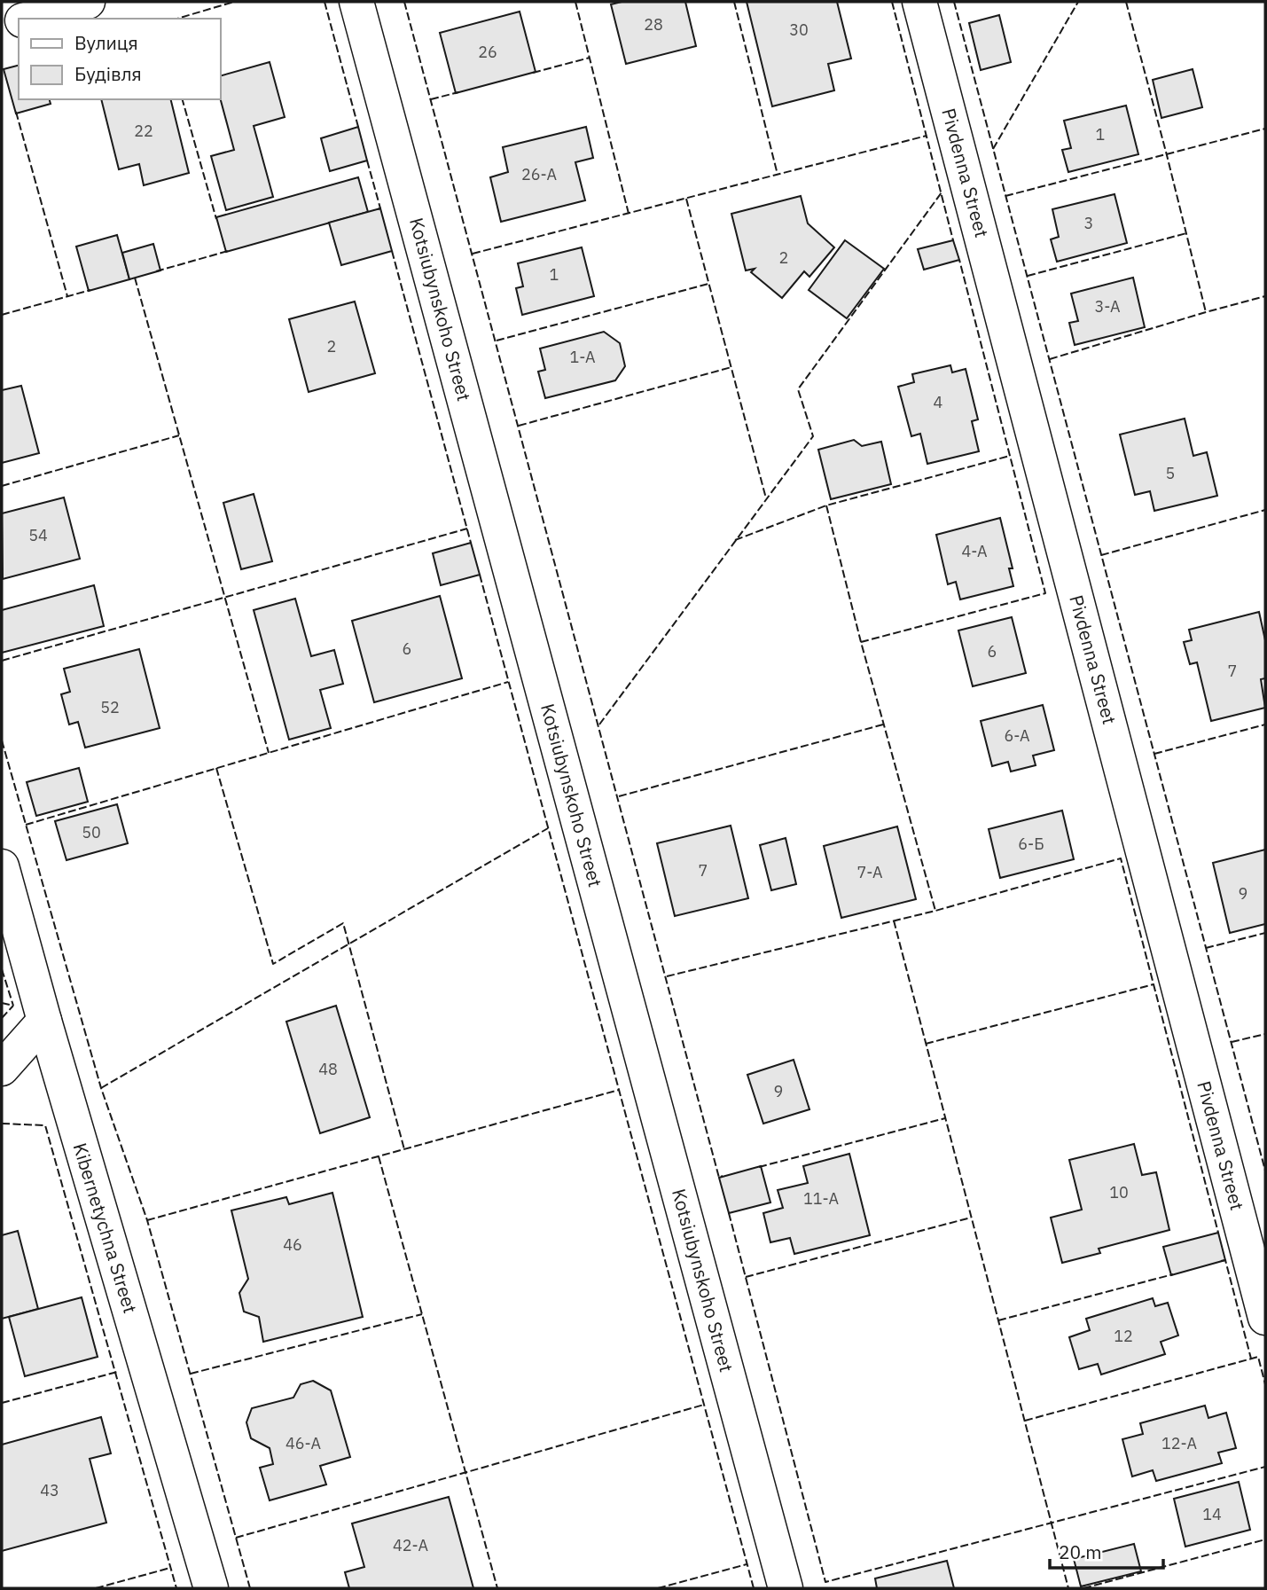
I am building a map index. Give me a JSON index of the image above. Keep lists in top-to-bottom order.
{
  "streets": {
    "street": ["Pivdenna Street", "Kotsiubynskoho Street", "Kibernetychna Street"]
  },
  "house_numbers": [
    "28",
    "30",
    "26",
    "22",
    "1",
    "26-А",
    "3",
    "2",
    "1",
    "3-А",
    "2",
    "1-А",
    "4",
    "5",
    "54",
    "4-А",
    "6",
    "6",
    "7",
    "52",
    "6-А",
    "50",
    "6-Б",
    "7",
    "7-А",
    "9",
    "48",
    "9",
    "10",
    "11-А",
    "46",
    "12",
    "46-А",
    "12-А",
    "43",
    "14",
    "42-А"
  ],
  "legend": ["Вулиця", "Будівля"],
  "scale_bar": "20 m"
}
